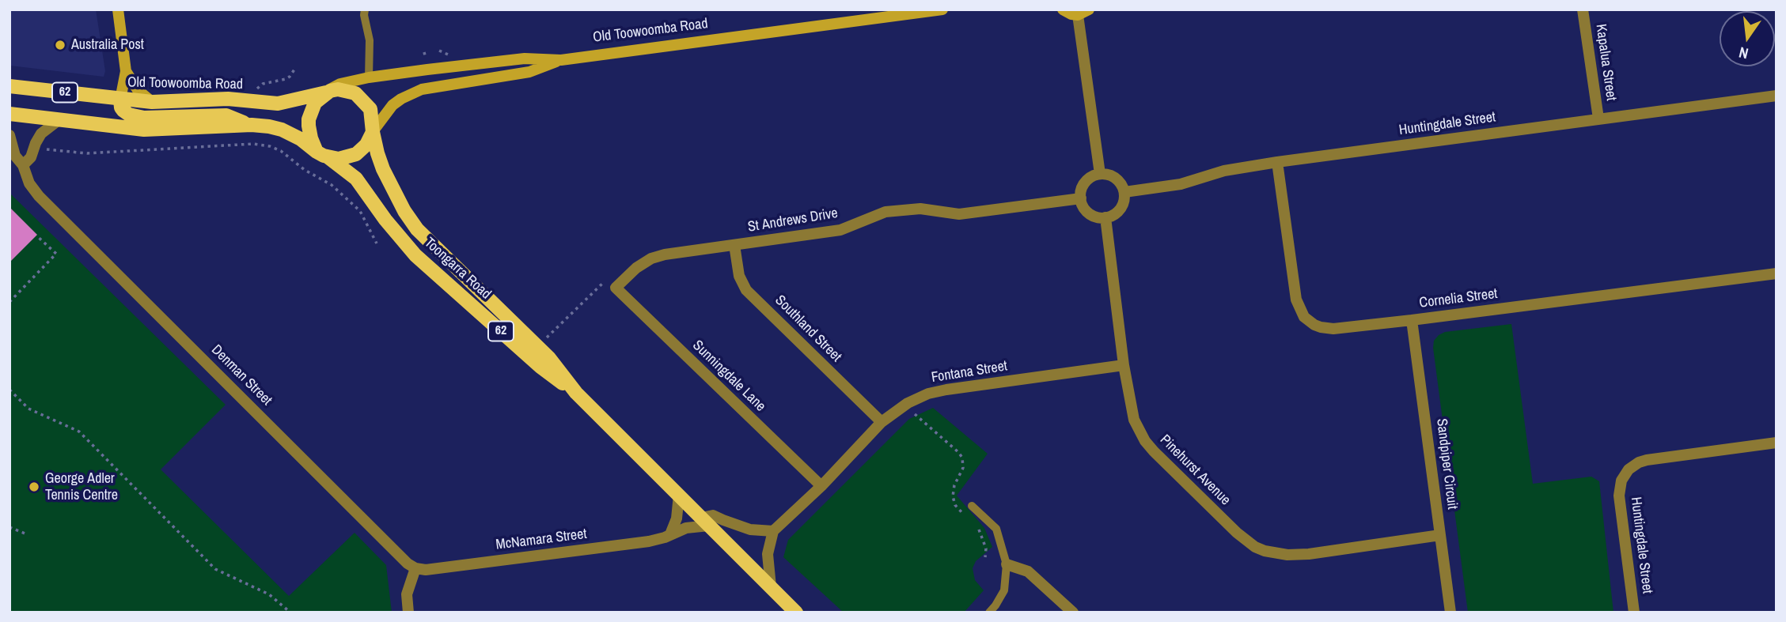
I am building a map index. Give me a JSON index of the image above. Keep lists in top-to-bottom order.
{
  "streets": {
    "main road": ["Old Toowoomba Road", "62", "Toongarra Road"],
    "street": [
      "Kapalua Street",
      "Huntingdale Street",
      "St Andrews Drive",
      "Cornelia Street",
      "Southland Street",
      "Fontana Street",
      "Denman Street",
      "Sunningdale Lane",
      "Sandpiper Circuit",
      "Pinehurst Avenue",
      "McNamara Street"
    ]
  },
  "crossings": [
    ["Old Toowoomba Road", "62"],
    ["Old Toowoomba Road", "Toongarra Road"],
    ["Kapalua Street", "Huntingdale Street"],
    ["62", "Toongarra Road"],
    ["Huntingdale Street", "St Andrews Drive"],
    ["Huntingdale Street", "Cornelia Street"],
    ["Huntingdale Street", "Pinehurst Avenue"],
    ["St Andrews Drive", "Southland Street"],
    ["St Andrews Drive", "Sunningdale Lane"],
    ["St Andrews Drive", "Pinehurst Avenue"],
    ["Toongarra Road", "McNamara Street"],
    ["Cornelia Street", "Sandpiper Circuit"],
    ["Southland Street", "Fontana Street"],
    ["Fontana Street", "Sunningdale Lane"],
    ["Fontana Street", "Pinehurst Avenue"],
    ["Denman Street", "McNamara Street"],
    ["Sandpiper Circuit", "Pinehurst Avenue"]
  ],
  "places": ["Australia Post", "George Adler Tennis Centre"],
  "north": "bottom"
}
